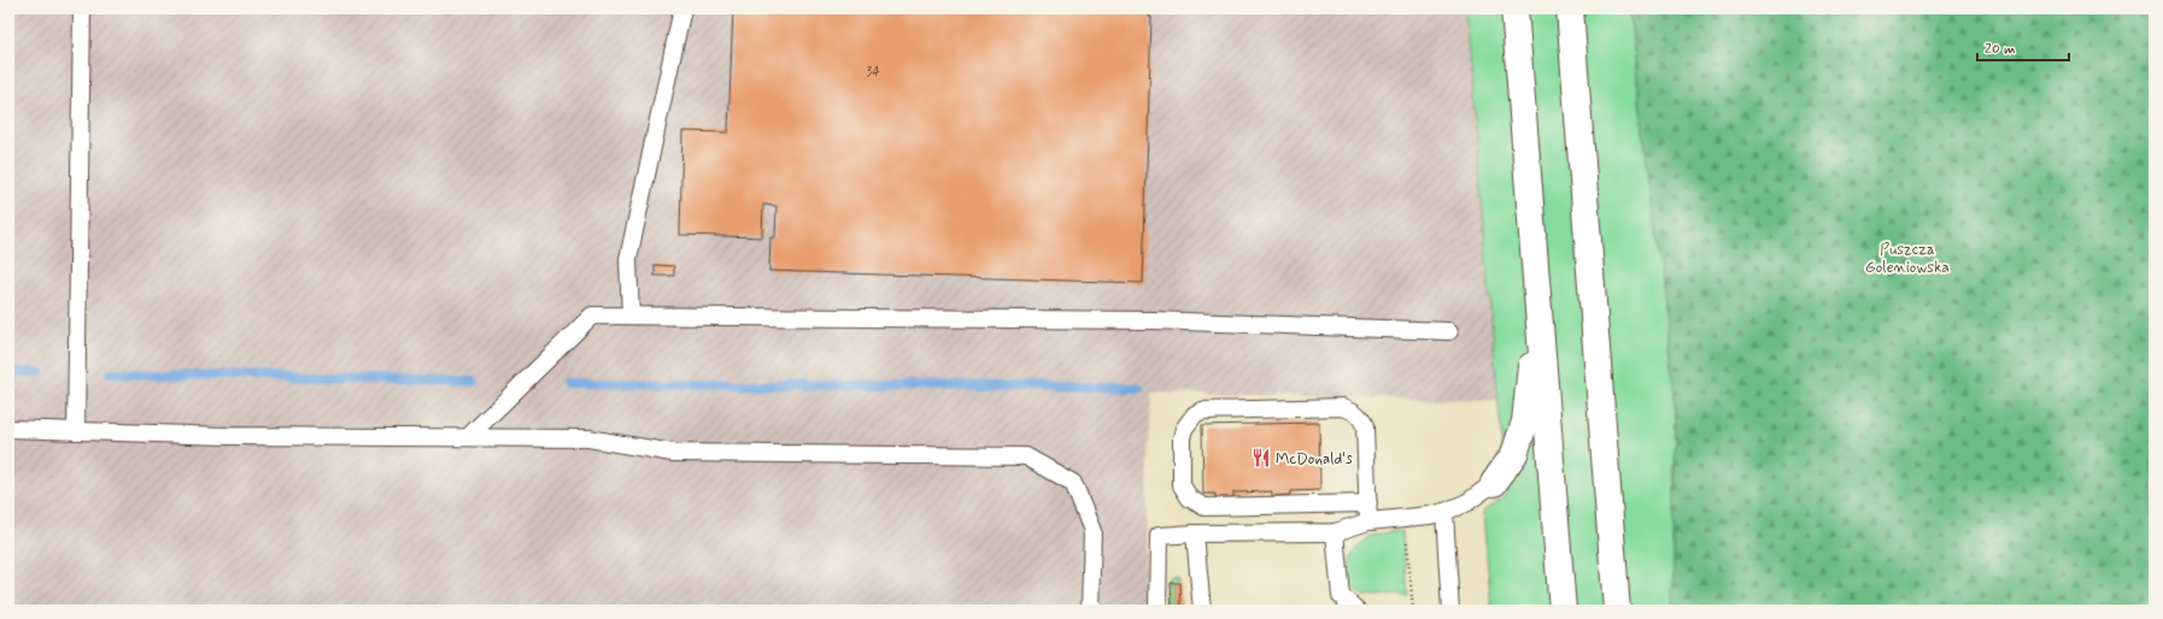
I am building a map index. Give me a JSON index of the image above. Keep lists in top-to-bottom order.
{
  "parks": ["Puszcza Goleniowska"],
  "places": {
    "restaurant": ["McDonald's"]
  },
  "house_numbers": ["34"],
  "scale_bar": "20 m"
}
